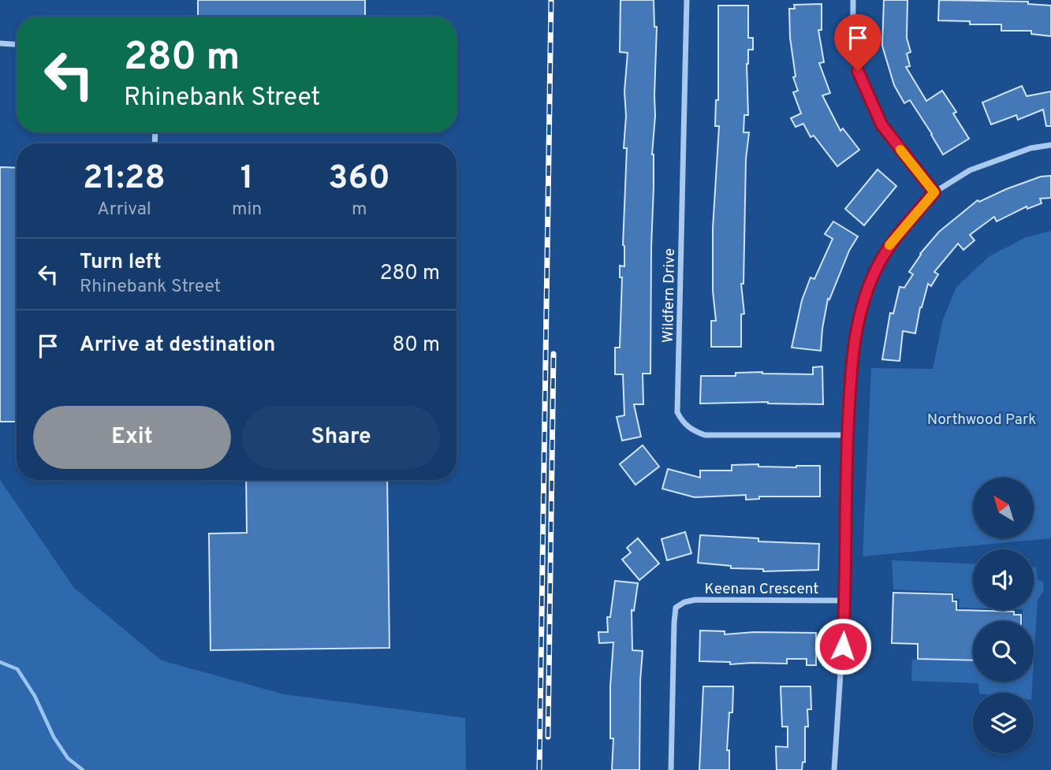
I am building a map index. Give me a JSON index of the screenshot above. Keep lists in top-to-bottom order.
{
  "streets": {
    "street": ["Wildfern Drive", "Keenan Crescent"]
  },
  "parks": ["Northwood Park"],
  "north": "top left",
  "page": {
    "turn": ["280 m", "Rhinebank Street"],
    "eta": [
      "21:28",
      "Arrival",
      "1",
      "min",
      "360",
      "m"
    ],
    "list": [
      {
        "name": "Turn left",
        "note": "Rhinebank Street",
        "value": "280 m"
      },
      {
        "name": "Arrive at destination",
        "value": "80 m"
      }
    ],
    "buttons": ["Exit", "Share"]
  }
}
